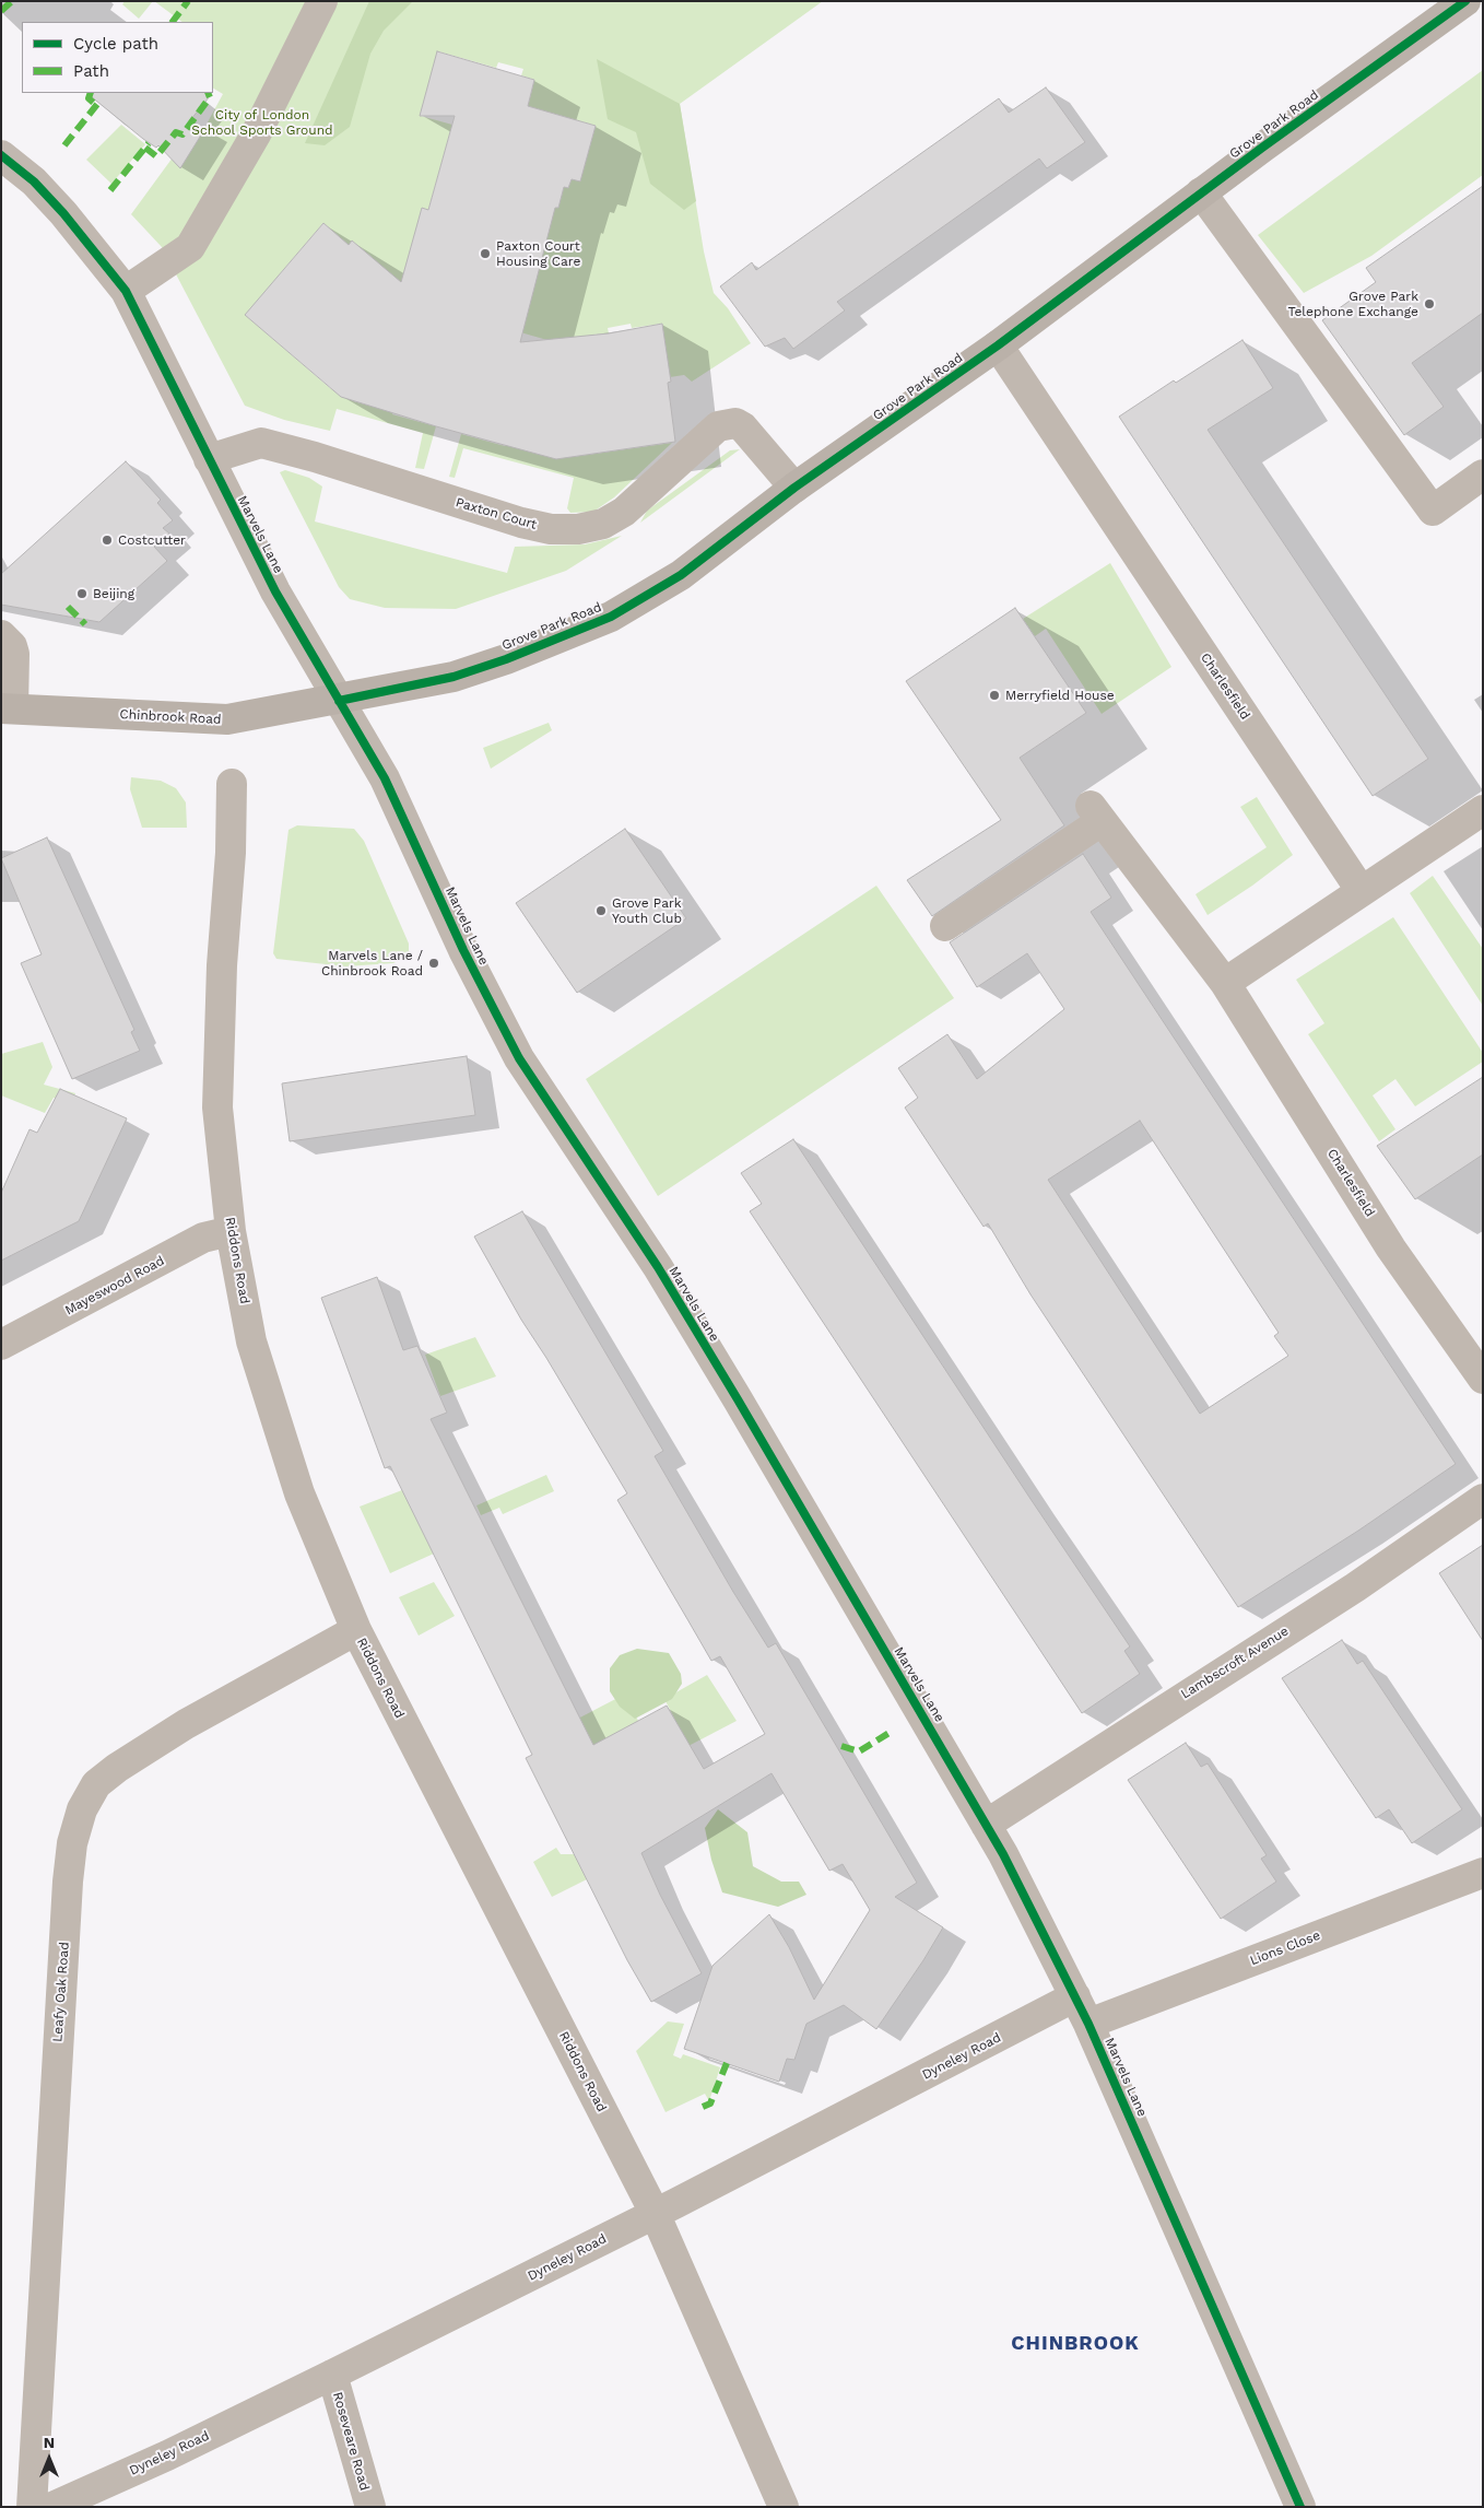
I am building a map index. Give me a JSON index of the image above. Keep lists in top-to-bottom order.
{
  "streets": {
    "main road": ["Grove Park Road", "Chinbrook Road"],
    "street": [
      "Paxton Court",
      "Marvels Lane",
      "Charlesfield",
      "Riddons Road",
      "Mayeswood Road",
      "Lambscroft Avenue",
      "Lions Close",
      "Leafy Oak Road",
      "Dyneley Road",
      "Roseveare Road"
    ]
  },
  "crossings": [
    ["Grove Park Road", "Paxton Court"],
    ["Grove Park Road", "Marvels Lane"],
    ["Grove Park Road", "Charlesfield"],
    ["Grove Park Road", "Chinbrook Road"],
    ["Paxton Court", "Marvels Lane"],
    ["Marvels Lane", "Chinbrook Road"],
    ["Marvels Lane", "Lambscroft Avenue"],
    ["Marvels Lane", "Lions Close"],
    ["Marvels Lane", "Dyneley Road"],
    ["Riddons Road", "Mayeswood Road"],
    ["Riddons Road", "Leafy Oak Road"],
    ["Riddons Road", "Dyneley Road"],
    ["Dyneley Road", "Roseveare Road"]
  ],
  "districts": ["CHINBROOK"],
  "parks": ["City of London School Sports Ground"],
  "places": [
    "Paxton Court Housing Care",
    "Grove Park Telephone Exchange",
    "Costcutter",
    "Beijing",
    "Merryfield House",
    "Grove Park Youth Club",
    "Marvels Lane / Chinbrook Road"
  ],
  "legend": ["Cycle path", "Path"],
  "north": "top"
}
